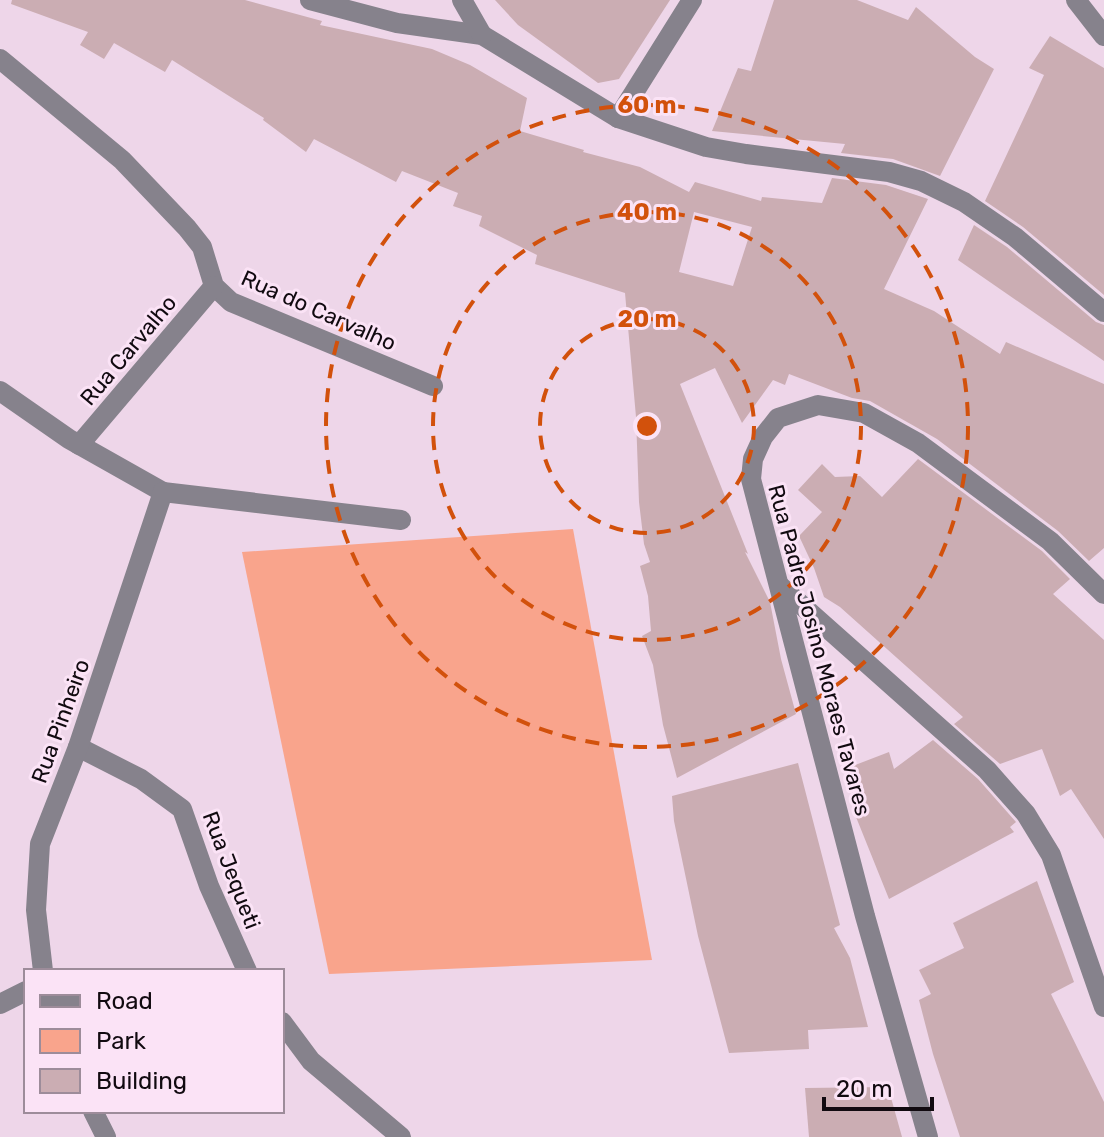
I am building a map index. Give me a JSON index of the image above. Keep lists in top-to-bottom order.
{
  "streets": {
    "street": [
      "Rua do Carvalho",
      "Rua Carvalho",
      "Rua Padre Josino Moraes Tavares",
      "Rua Pinheiro",
      "Rua Jequeti"
    ]
  },
  "crossings": [
    ["Rua do Carvalho", "Rua Carvalho"],
    ["Rua Pinheiro", "Rua Jequeti"]
  ],
  "legend": ["Road", "Park", "Building"],
  "scale_bar": "20 m",
  "rings": ["60 m", "40 m", "20 m"]
}
